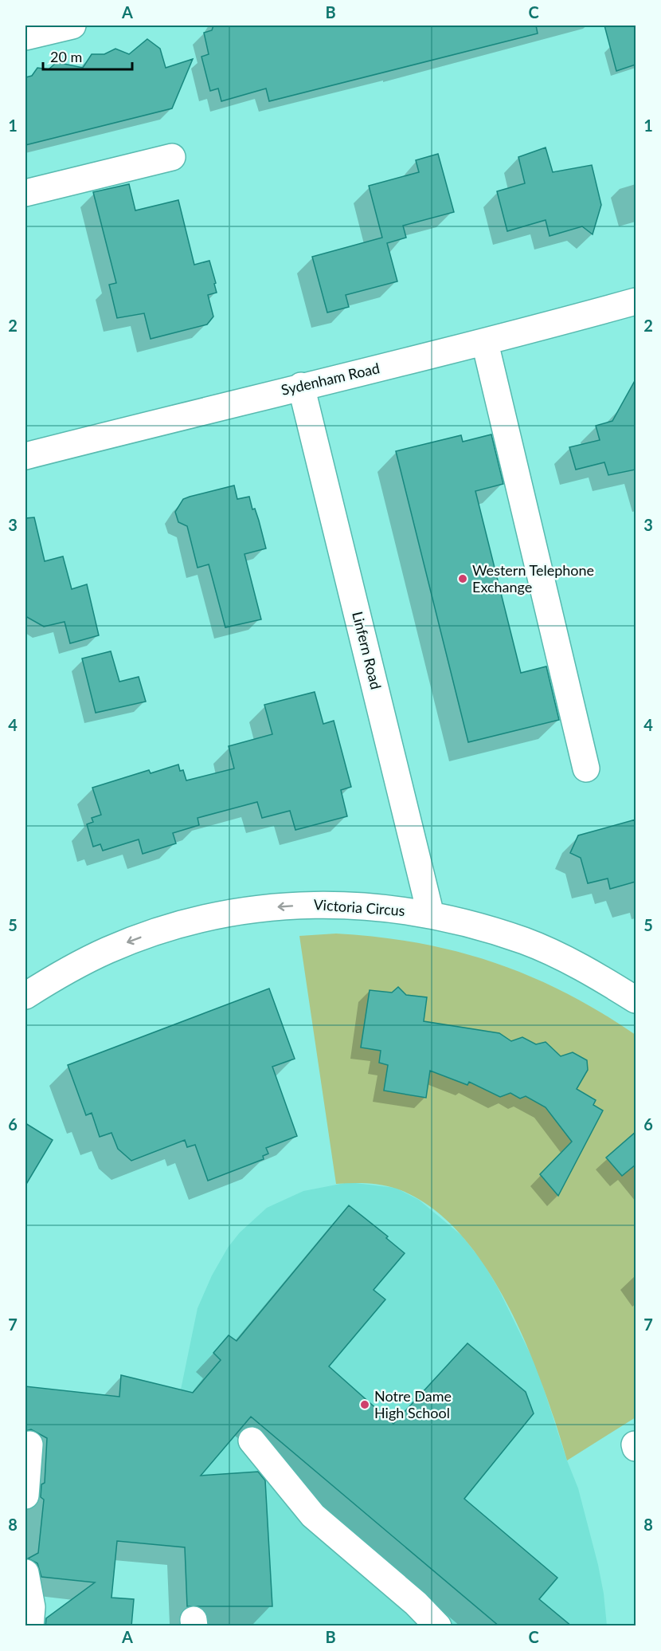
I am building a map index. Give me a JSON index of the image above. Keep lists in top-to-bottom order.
{
  "streets": {
    "street": ["Sydenham Road", "Linfern Road", "Victoria Circus"]
  },
  "crossings": [
    ["Sydenham Road", "Linfern Road"],
    ["Linfern Road", "Victoria Circus"]
  ],
  "one_way": ["Victoria Circus"],
  "places": ["Western Telephone Exchange", "Notre Dame High School"],
  "scale_bar": "20 m",
  "grid": {
    "columns": ["A", "B", "C"],
    "rows": [
      "1",
      "2",
      "3",
      "4",
      "5",
      "6",
      "7",
      "8"
    ]
  }
}
